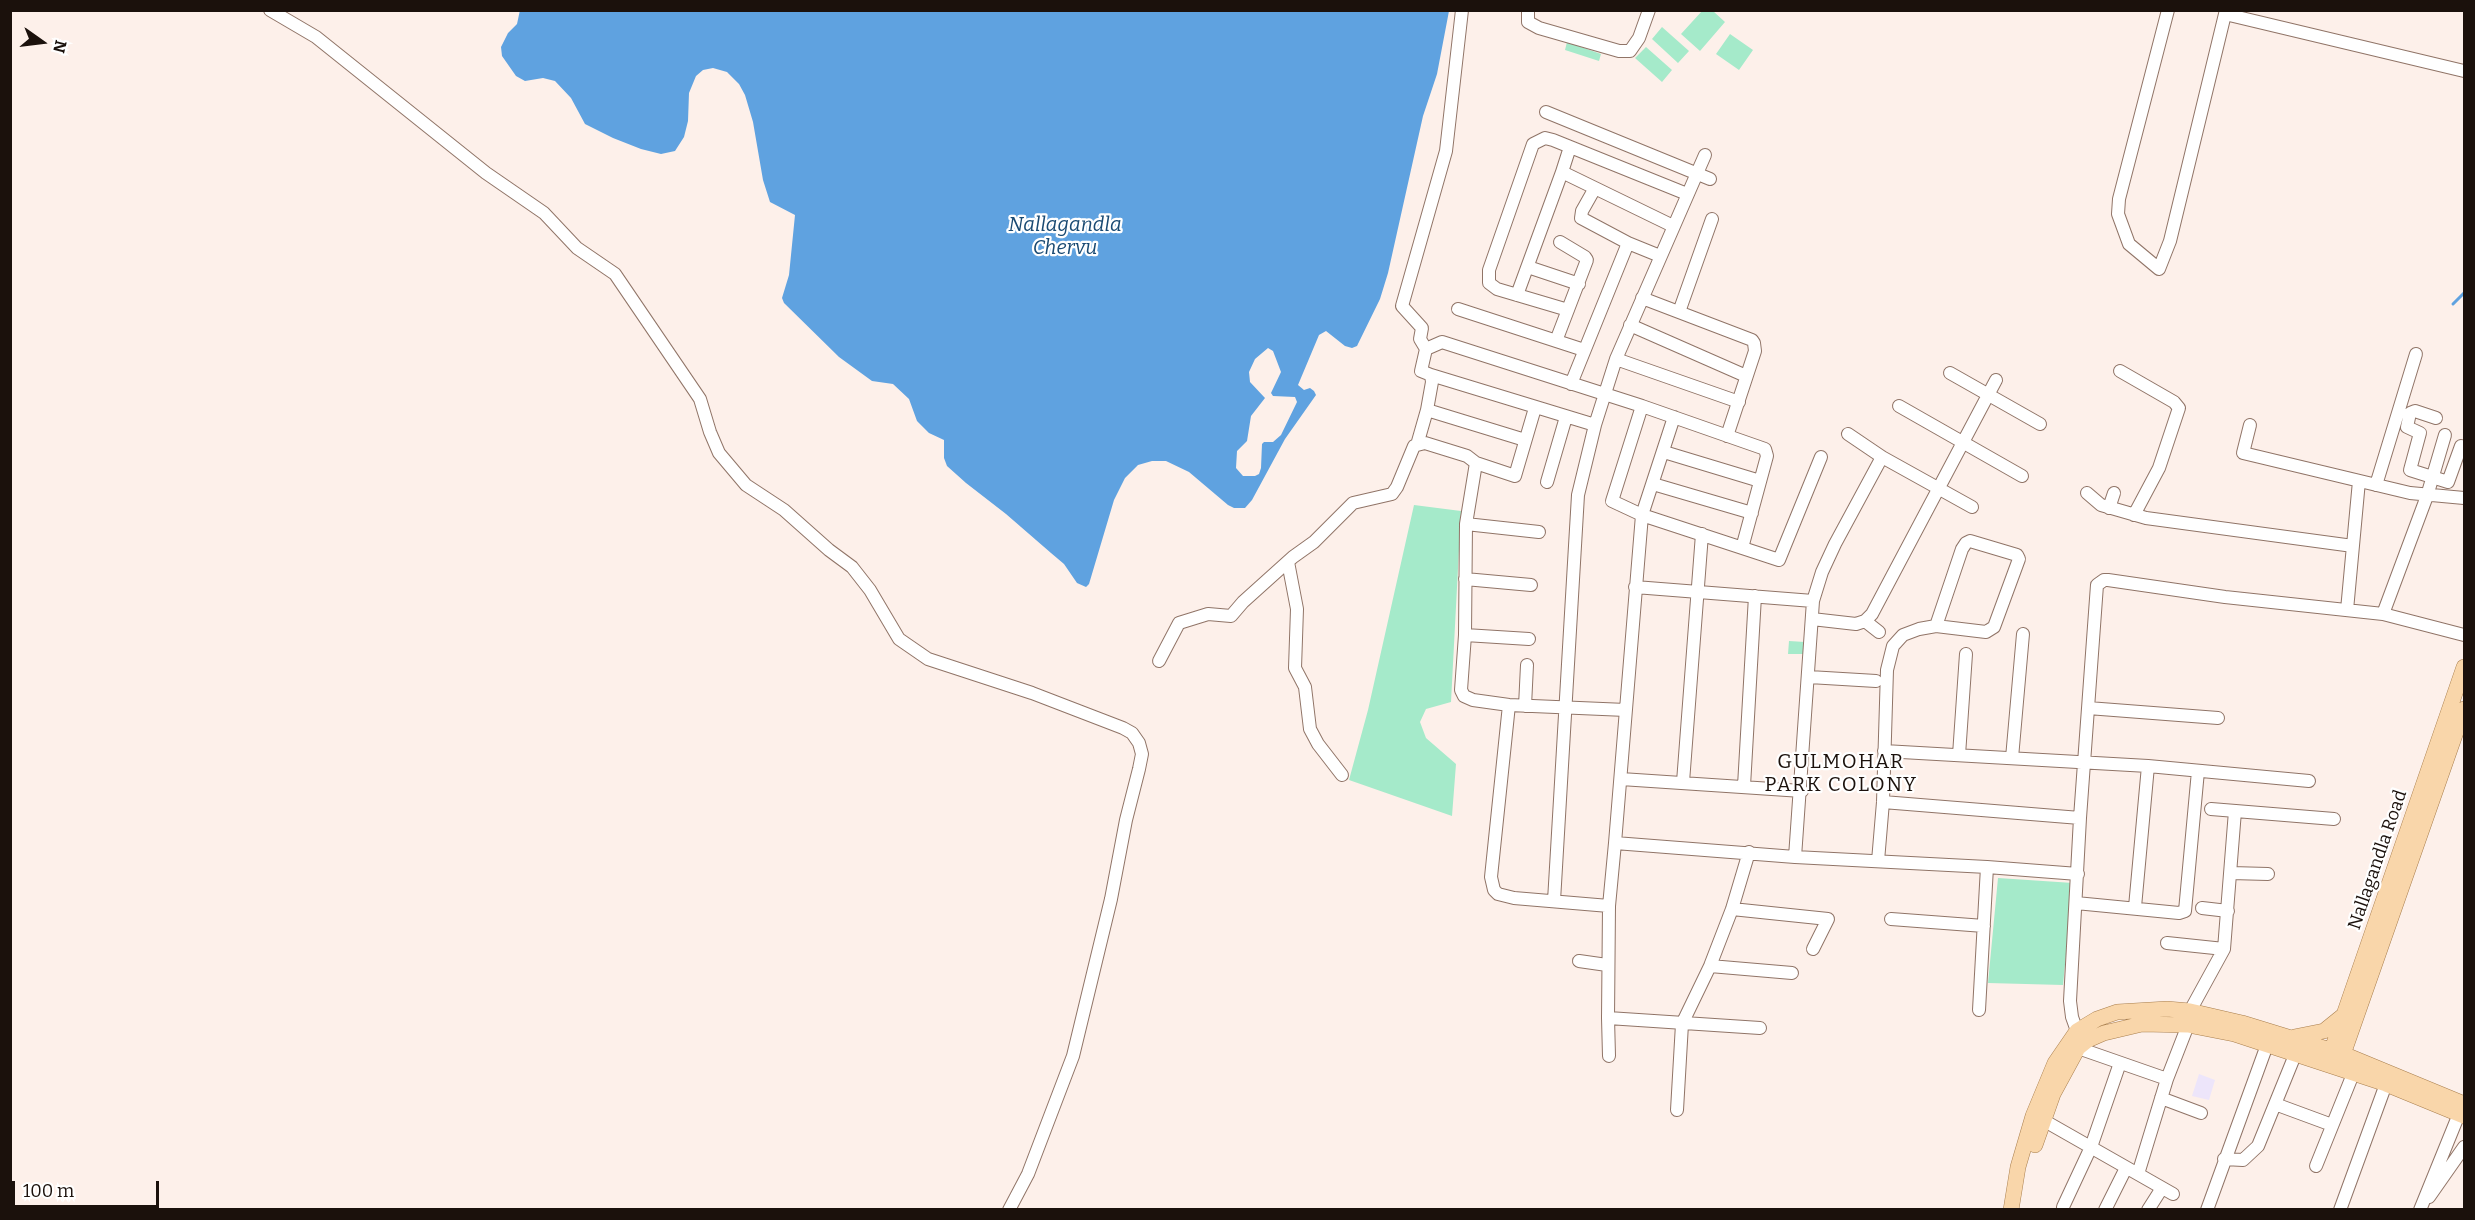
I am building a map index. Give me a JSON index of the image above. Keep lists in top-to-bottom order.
{
  "streets": {
    "main road": ["Nallagandla Road"]
  },
  "districts": ["GULMOHAR PARK COLONY"],
  "water": ["Nallagandla Chervu"],
  "scale_bar": "100 m",
  "north": "right"
}
